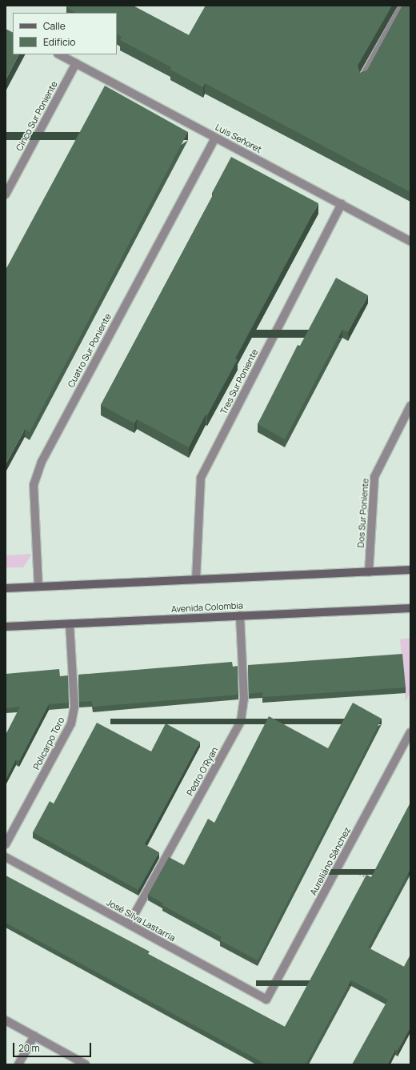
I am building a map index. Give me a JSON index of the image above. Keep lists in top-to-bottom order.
{
  "streets": {
    "main road": ["Avenida Colombia"],
    "street": [
      "Cinco Sur Poniente",
      "Luis Señoret",
      "Cuatro Sur Poniente",
      "Tres Sur Poniente",
      "Dos Sur Poniente",
      "Policarpo Toro",
      "Pedro O'Ryan",
      "Aureliano Sánchez",
      "José Silva Lastarria"
    ]
  },
  "crossings": [
    ["Cinco Sur Poniente", "Luis Señoret"],
    ["Luis Señoret", "Cuatro Sur Poniente"],
    ["Luis Señoret", "Tres Sur Poniente"],
    ["Avenida Colombia", "Policarpo Toro"],
    ["Avenida Colombia", "Pedro O'Ryan"],
    ["Pedro O'Ryan", "José Silva Lastarria"],
    ["Aureliano Sánchez", "José Silva Lastarria"]
  ],
  "legend": ["Calle", "Edificio"],
  "scale_bar": "20 m"
}
